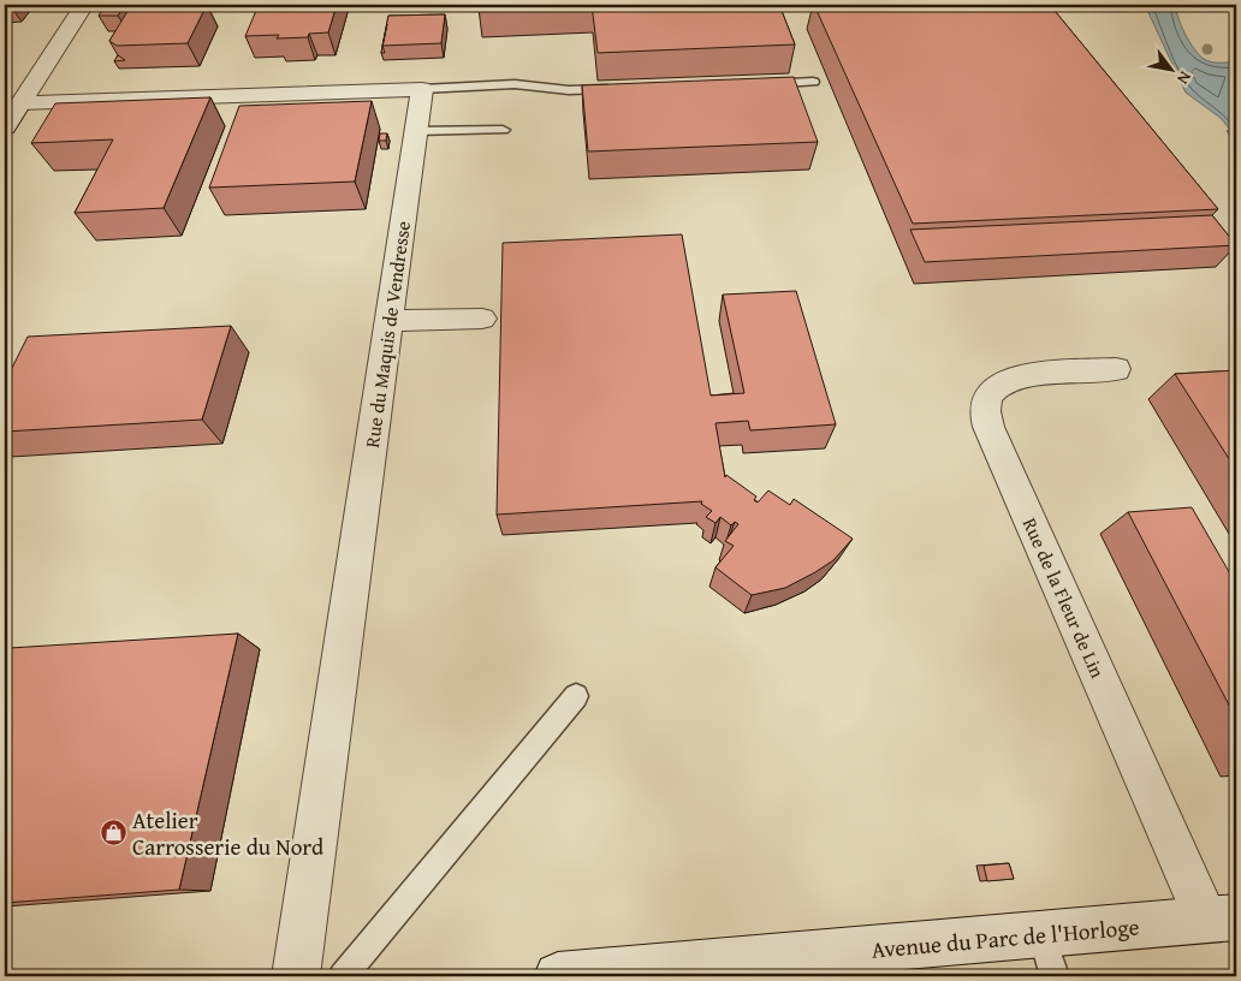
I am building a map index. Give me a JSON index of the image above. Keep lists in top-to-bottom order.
{
  "streets": {
    "street": ["Rue du Maquis de Vendresse", "Rue de la Fleur de Lin", "Avenue du Parc de l'Horloge"]
  },
  "crossings": [
    ["Rue de la Fleur de Lin", "Avenue du Parc de l'Horloge"]
  ],
  "places": {
    "shop": ["Atelier Carrosserie du Nord"]
  },
  "north": "bottom right"
}
